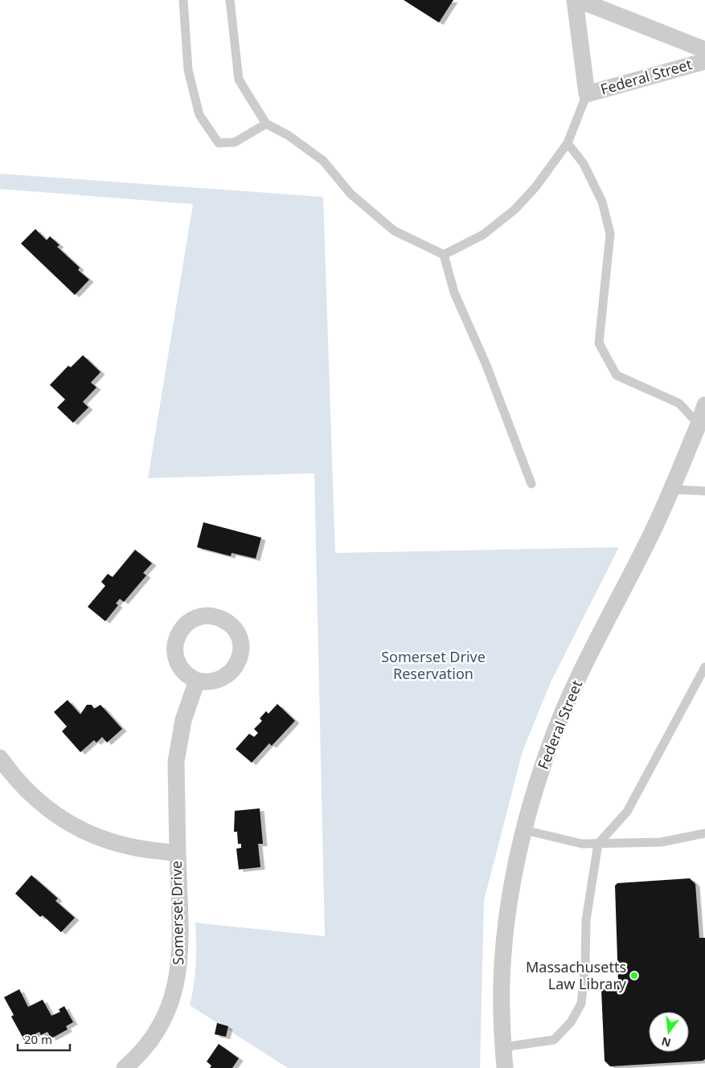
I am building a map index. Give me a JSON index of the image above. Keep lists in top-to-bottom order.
{
  "streets": {
    "street": ["Federal Street", "Somerset Drive"]
  },
  "parks": ["Somerset Drive Reservation"],
  "places": ["Massachusetts Law Library"],
  "scale_bar": "20 m",
  "north": "bottom"
}
